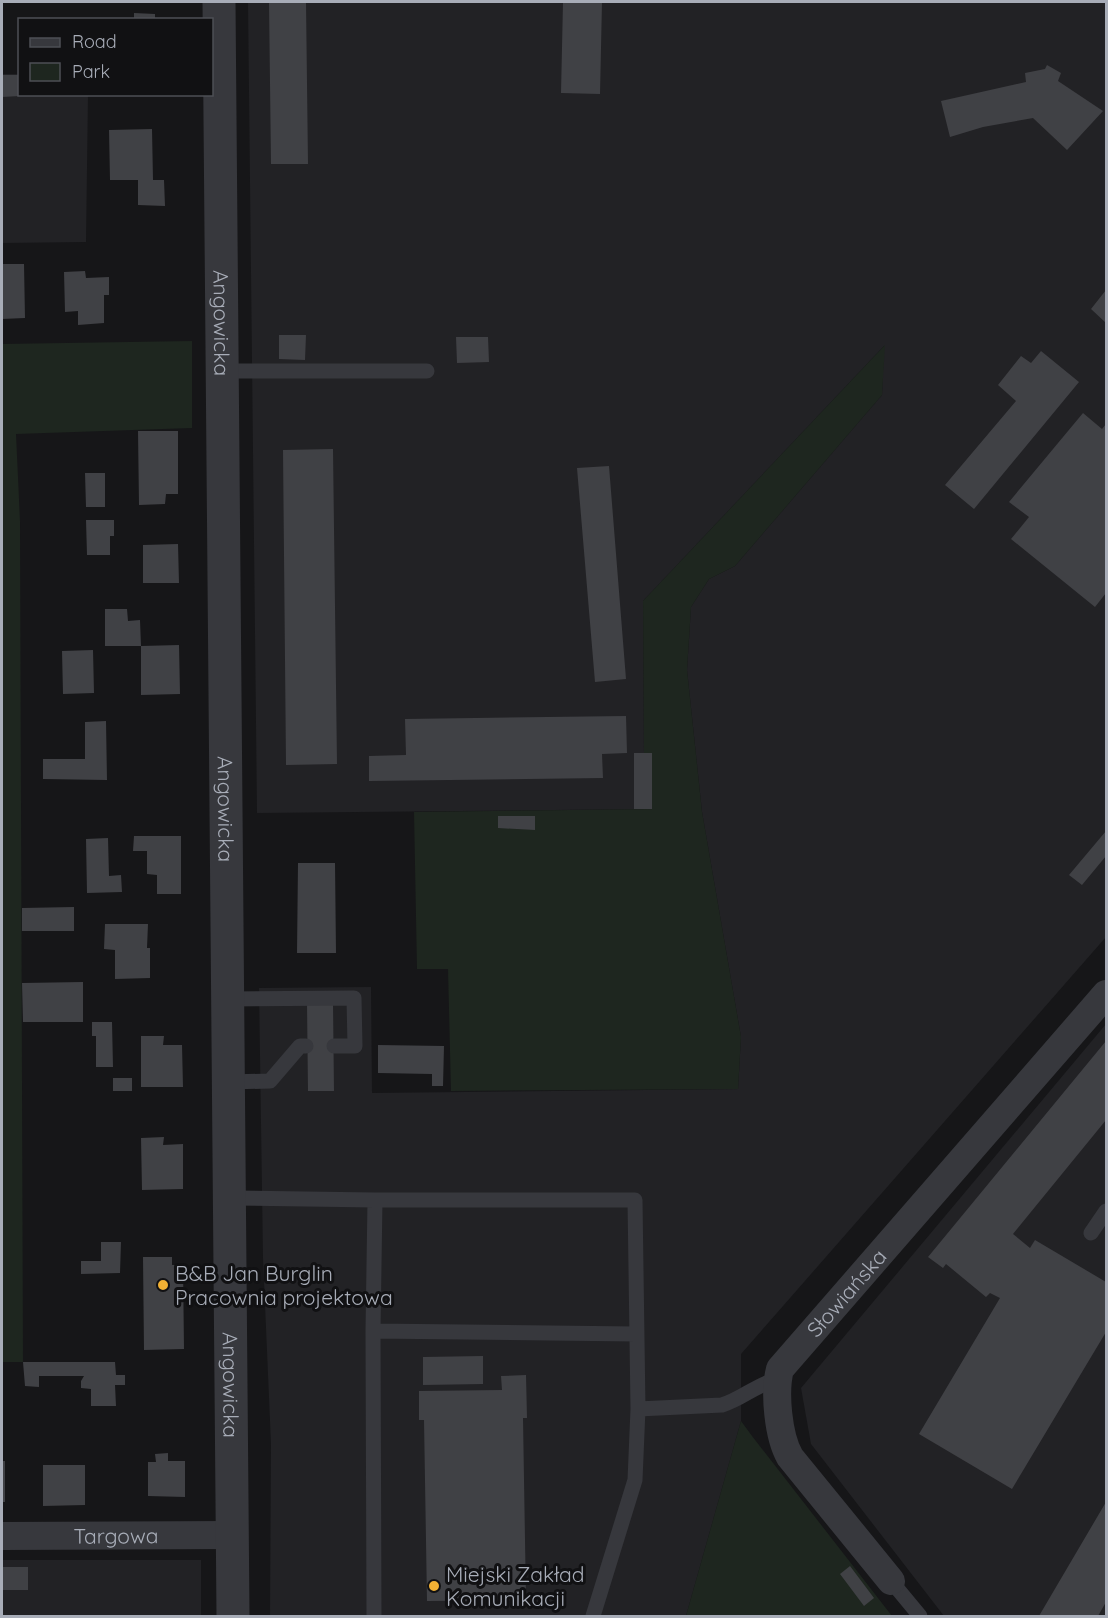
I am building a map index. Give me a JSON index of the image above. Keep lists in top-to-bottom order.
{
  "streets": {
    "street": ["Angowicka", "Słowiańska", "Targowa"]
  },
  "crossings": [
    ["Angowicka", "Targowa"]
  ],
  "places": ["B&B Jan Burglin Pracownia projektowa", "Miejski Zakład Komunikacji"],
  "legend": ["Road", "Park"]
}
